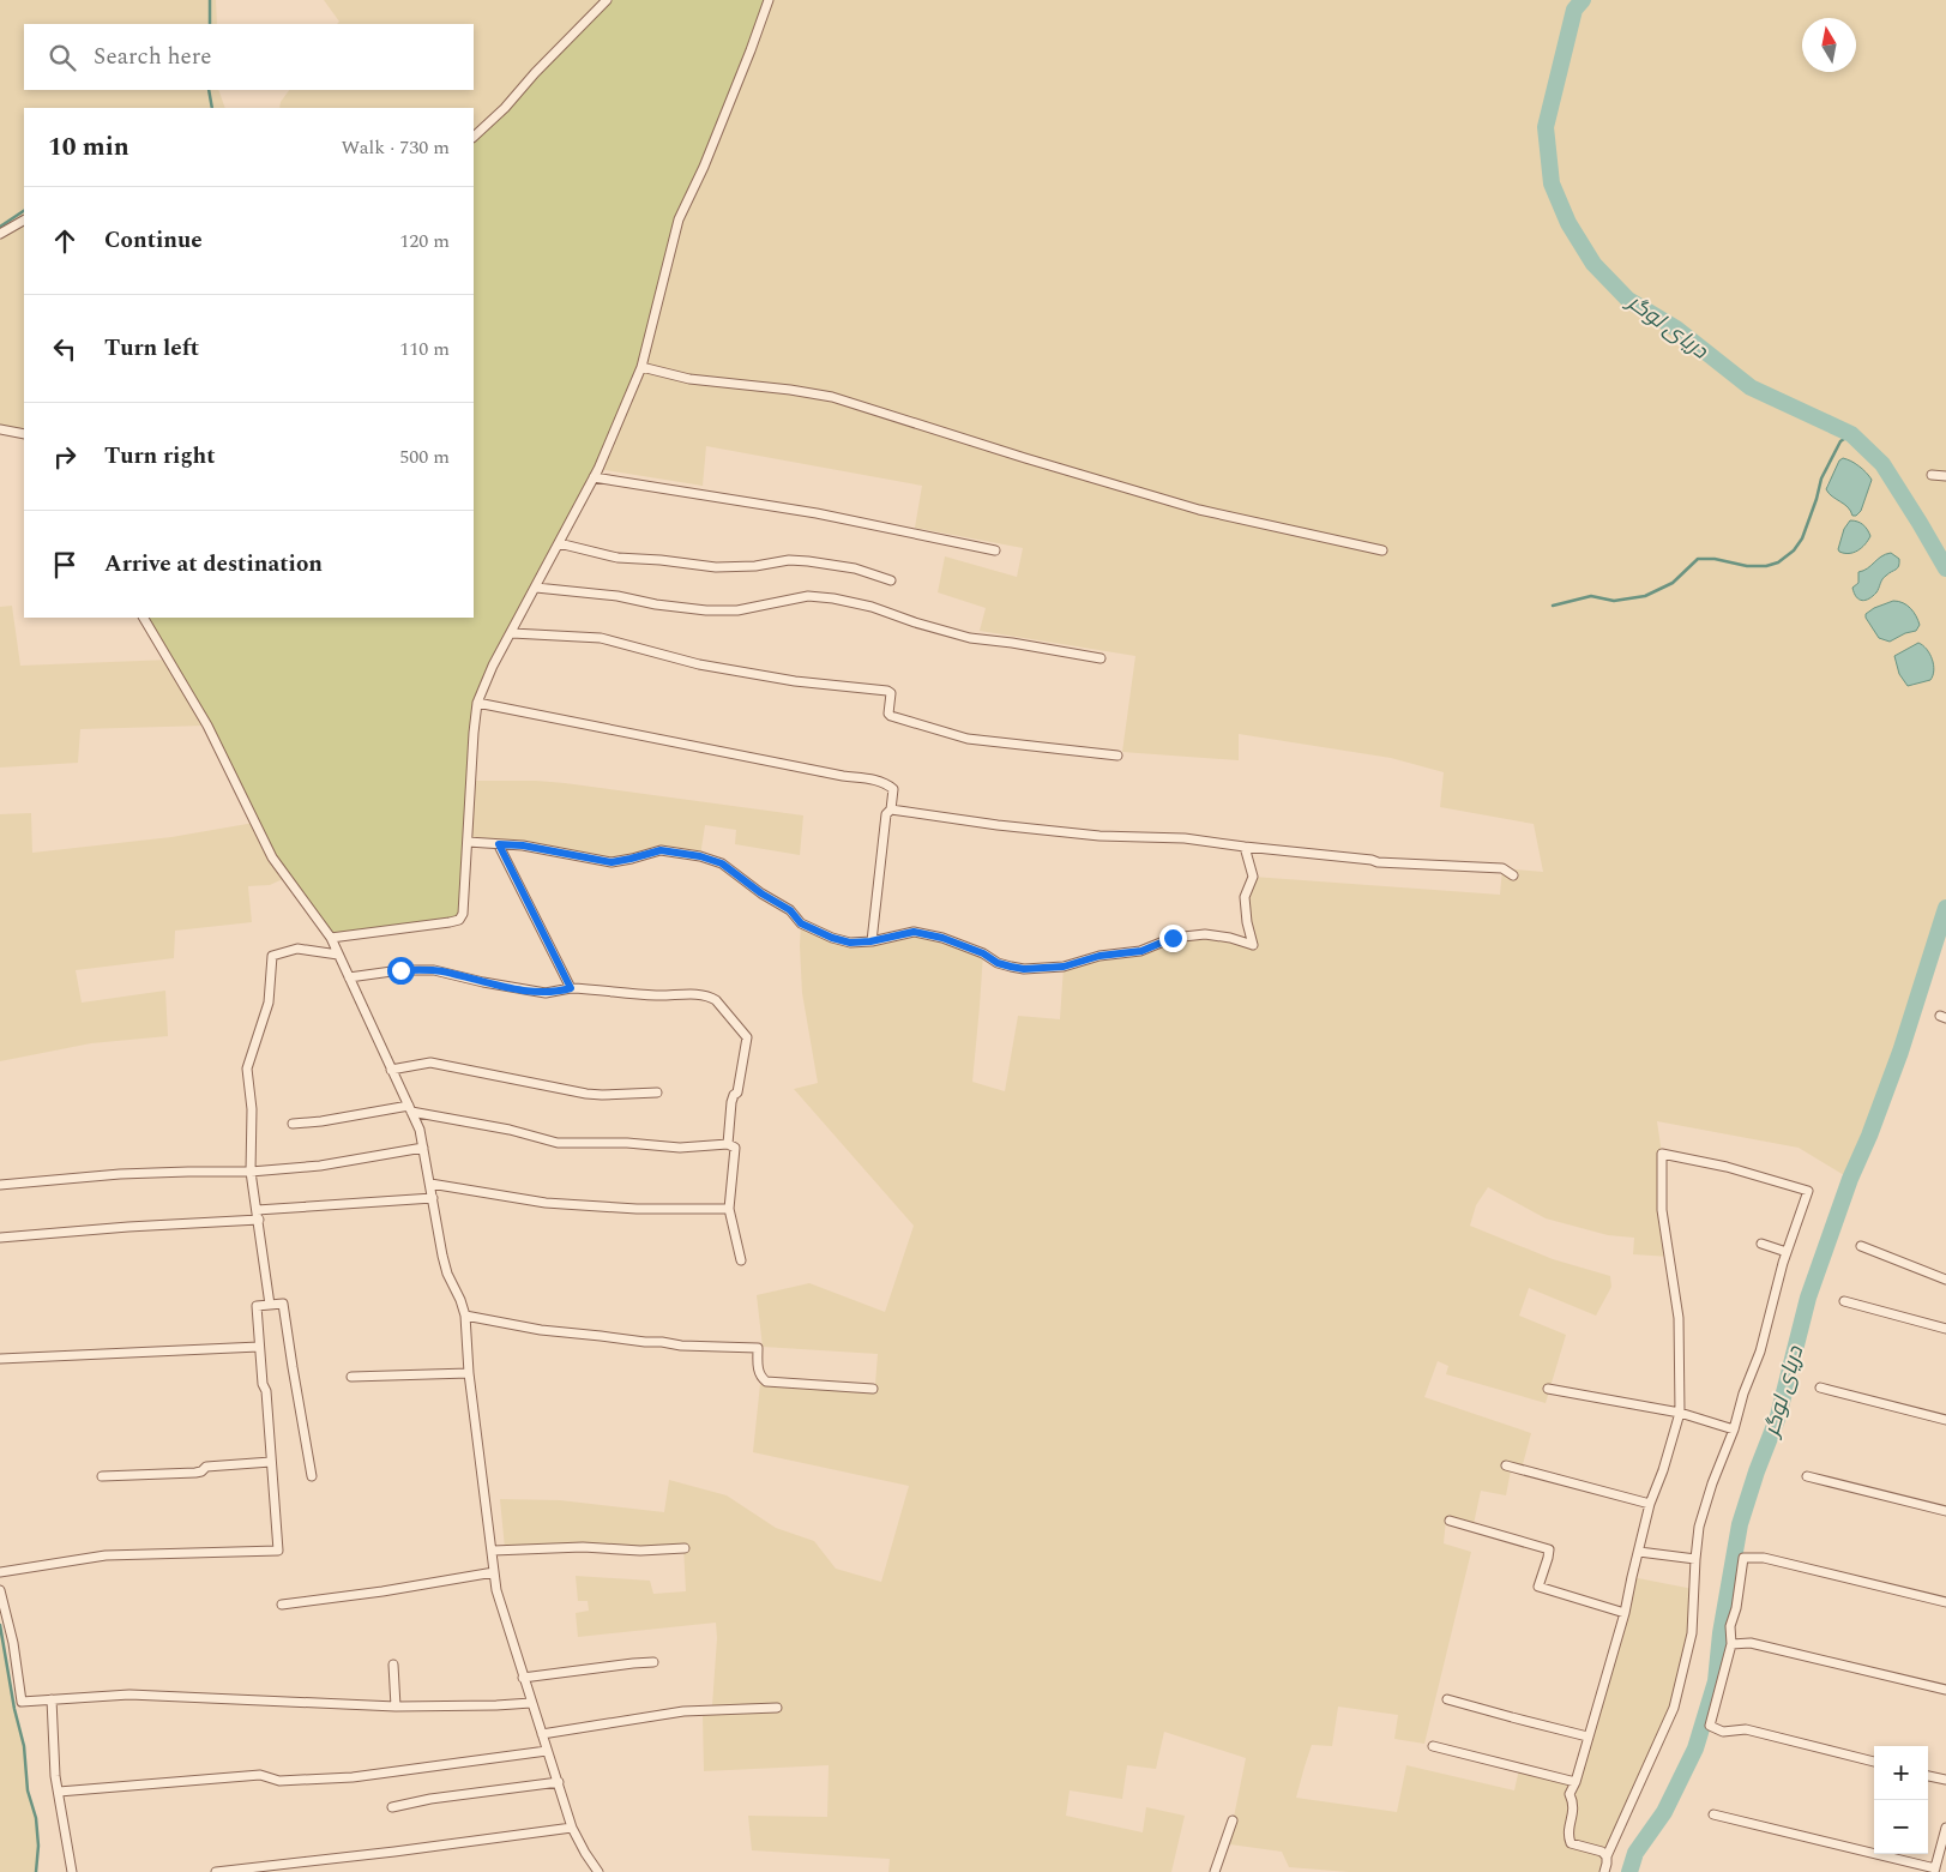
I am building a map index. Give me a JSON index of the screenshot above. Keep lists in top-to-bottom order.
{
  "water": ["دریای لوگر"],
  "north": "top",
  "page": {
    "search": "Search here",
    "heading": ["10 min", "Walk · 730 m"],
    "list": [
      ["Continue", "120 m"],
      ["Turn left", "110 m"],
      ["Turn right", "500 m"],
      "Arrive at destination"
    ],
    "map_buttons": ["+", "−"]
  }
}
